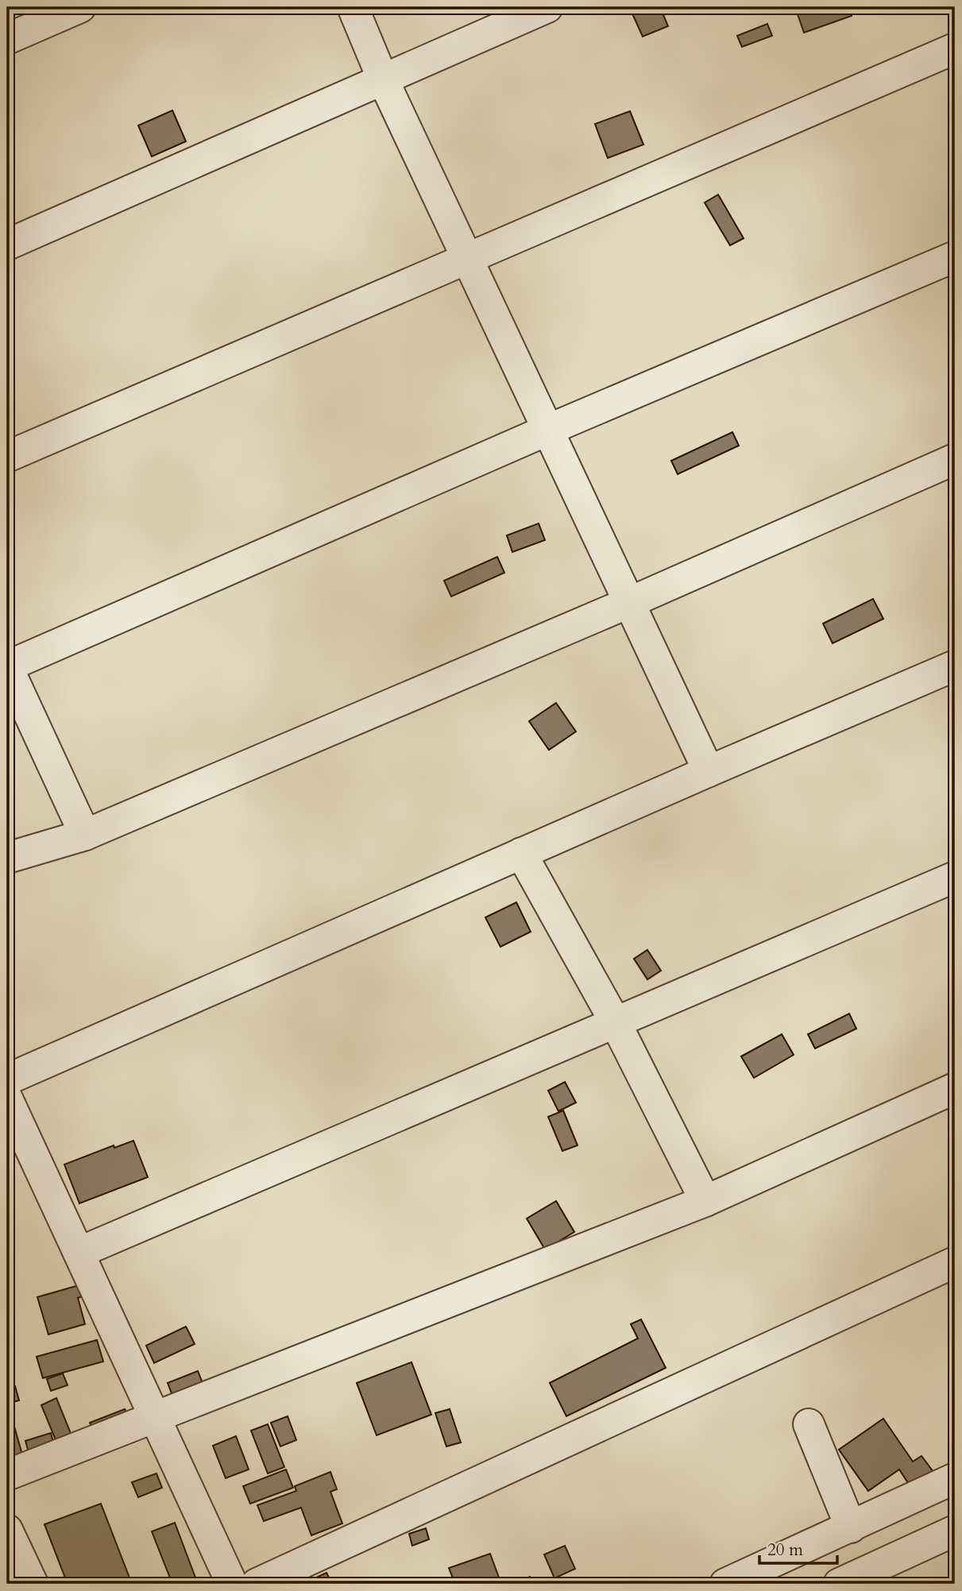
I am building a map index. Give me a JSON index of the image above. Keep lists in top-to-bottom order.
{
  "scale_bar": "20 m"
}
